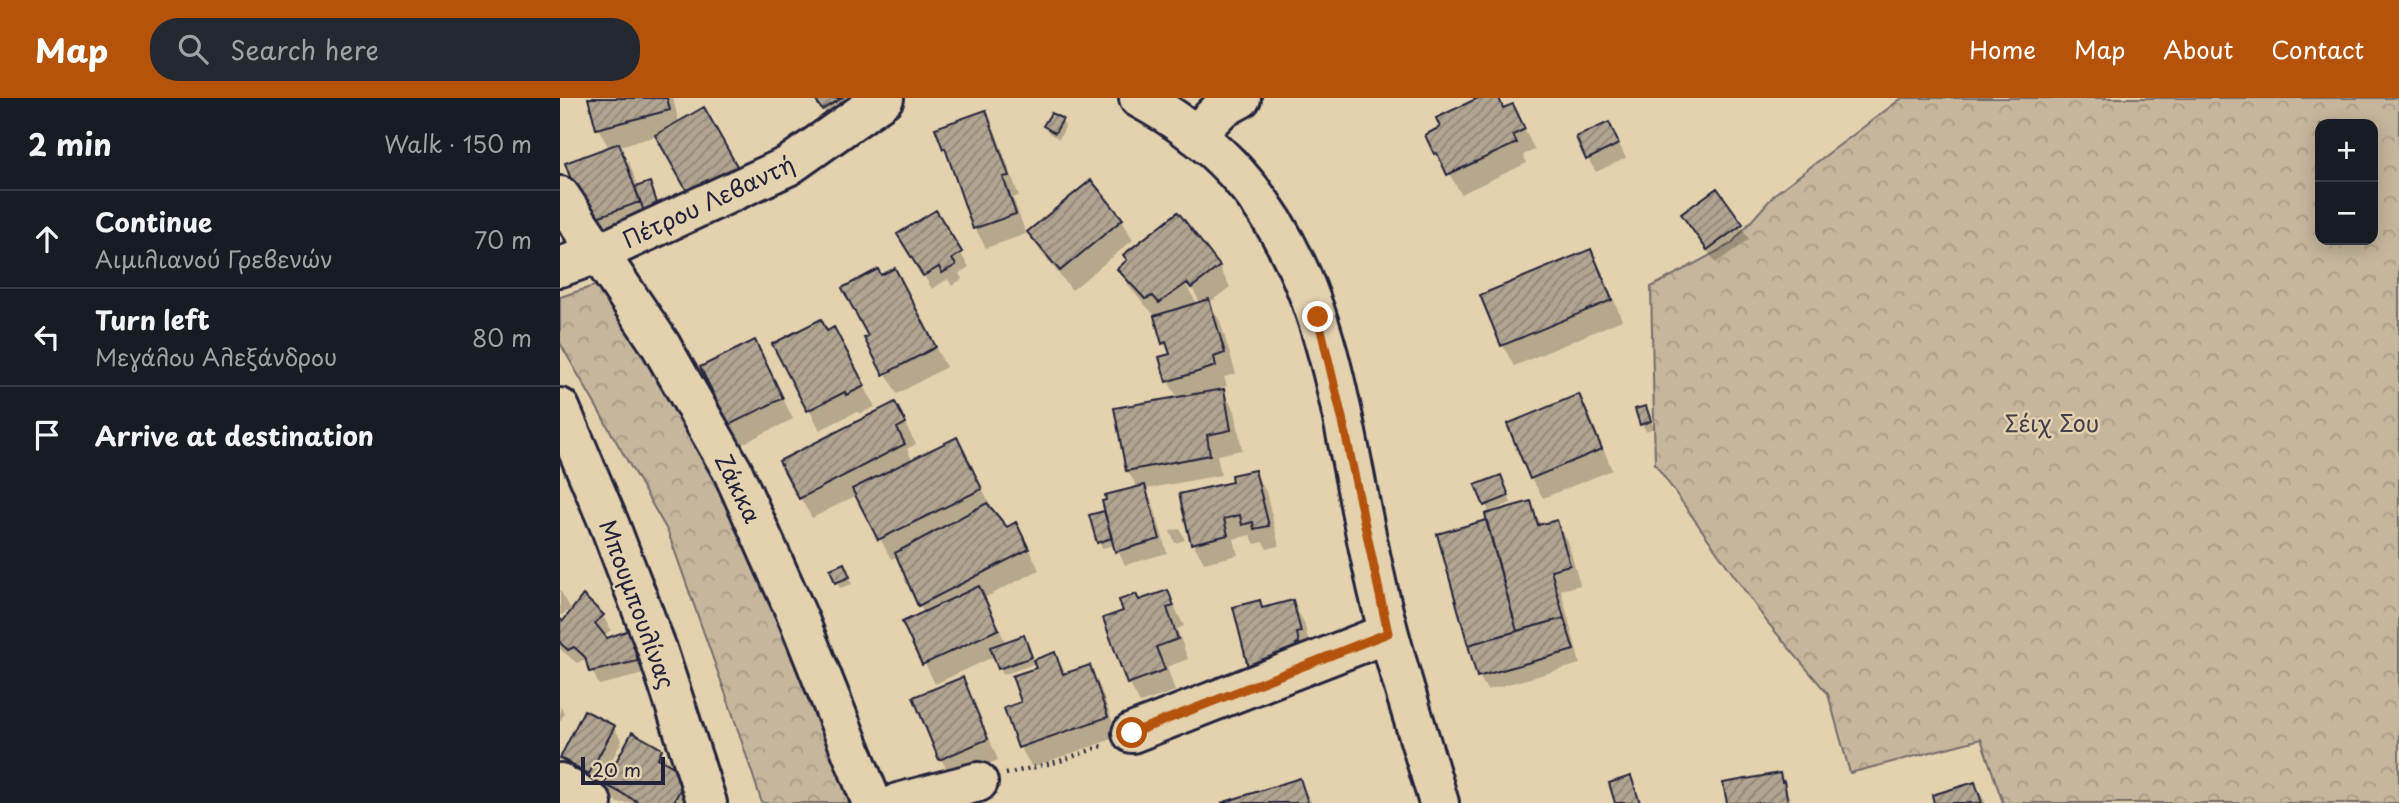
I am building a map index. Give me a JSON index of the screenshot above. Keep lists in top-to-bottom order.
{
  "streets": {
    "street": ["Πέτρου Λεβαντή", "Ζάκκα", "Μπουμπουλίνας"]
  },
  "crossings": [
    ["Πέτρου Λεβαντή", "Ζάκκα"]
  ],
  "parks": ["Σέιχ Σου"],
  "scale_bar": "20 m",
  "page": {
    "header": "Map",
    "search": "Search here",
    "nav": [
      "Home",
      "Map",
      "About",
      "Contact"
    ],
    "heading": ["2 min", "Walk · 150 m"],
    "map_buttons": ["+", "−"],
    "list": [
      ["Continue", "Αιμιλιανού Γρεβενών", "70 m"],
      ["Turn left", "Μεγάλου Αλεξάνδρου", "80 m"],
      "Arrive at destination"
    ],
    "scale": "20 m"
  }
}
